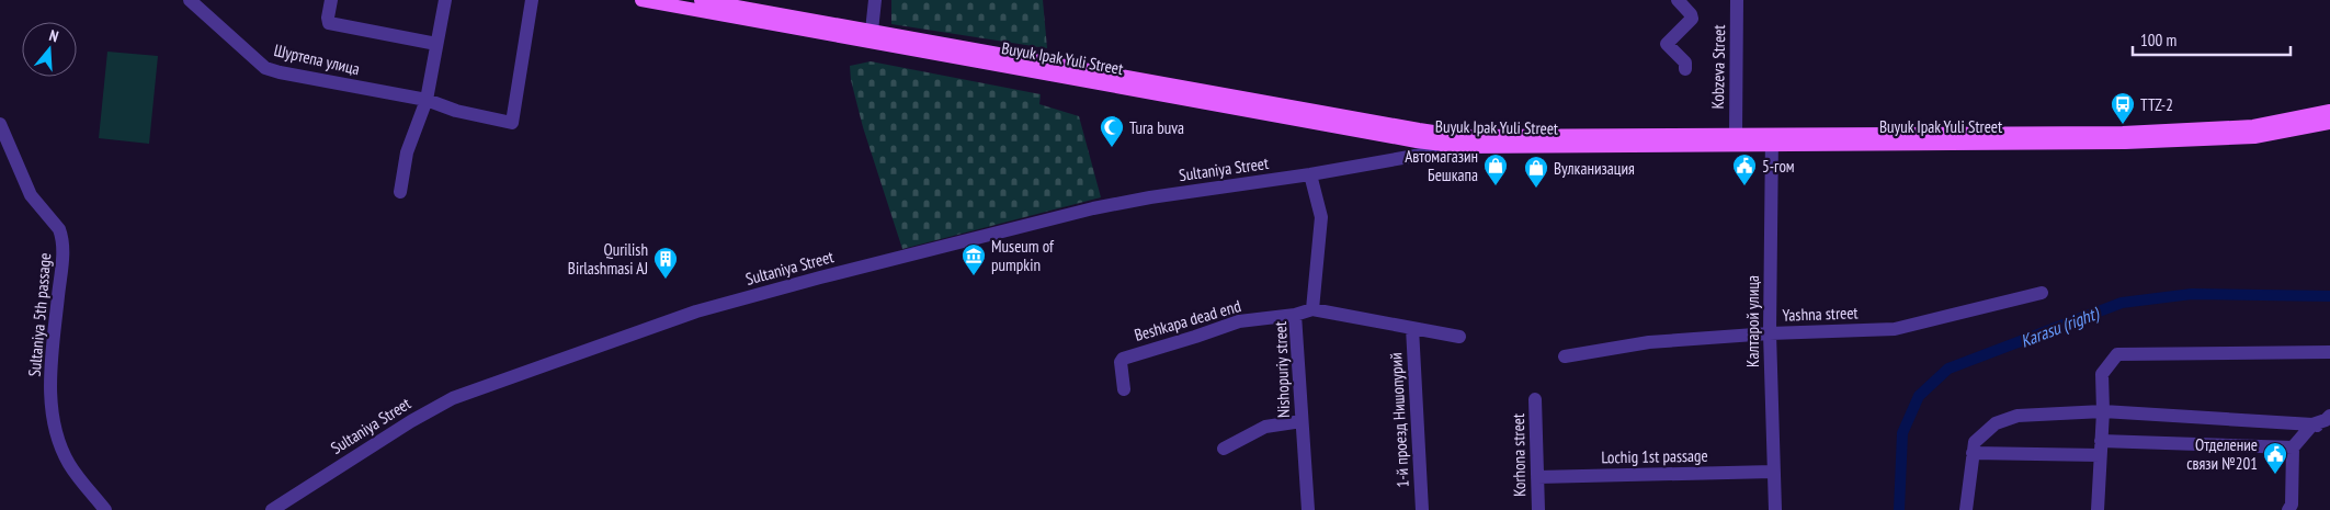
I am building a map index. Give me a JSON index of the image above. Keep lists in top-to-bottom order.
{
  "streets": {
    "main road": ["Buyuk Ipak Yuli Street"],
    "street": [
      "Шуртепа улица",
      "Kobzeva Street",
      "Sultаniya Street",
      "Yashna street",
      "Sultaniya 5th passage",
      "Beshkapa dead end",
      "Калтарой улица",
      "Nishopuriy street",
      "1-й проезд Нишопурий",
      "Korhona street",
      "Lochig 1st passage"
    ]
  },
  "crossings": [
    ["Buyuk Ipak Yuli Street", "Kobzeva Street"],
    ["Buyuk Ipak Yuli Street", "Sultаniya Street"],
    ["Buyuk Ipak Yuli Street", "Калтарой улица"],
    ["Yashna street", "Калтарой улица"],
    ["Beshkapa dead end", "Nishopuriy street"],
    ["Калтарой улица", "Lochig 1st passage"],
    ["Korhona street", "Lochig 1st passage"]
  ],
  "water": ["Karasu (right)"],
  "places": {
    "bus stop": ["TTZ-2"],
    "mosque": ["Tura buva"],
    "shop": ["Автомагазин Бешкапа", "Вулканизация"],
    "public building": ["5-гом", "Отделение связи №201"],
    "museum": ["Museum of pumpkin"],
    "building": ["Qurilish Birlashmasi AJ"]
  },
  "scale_bar": "100 m",
  "north": "top"
}
